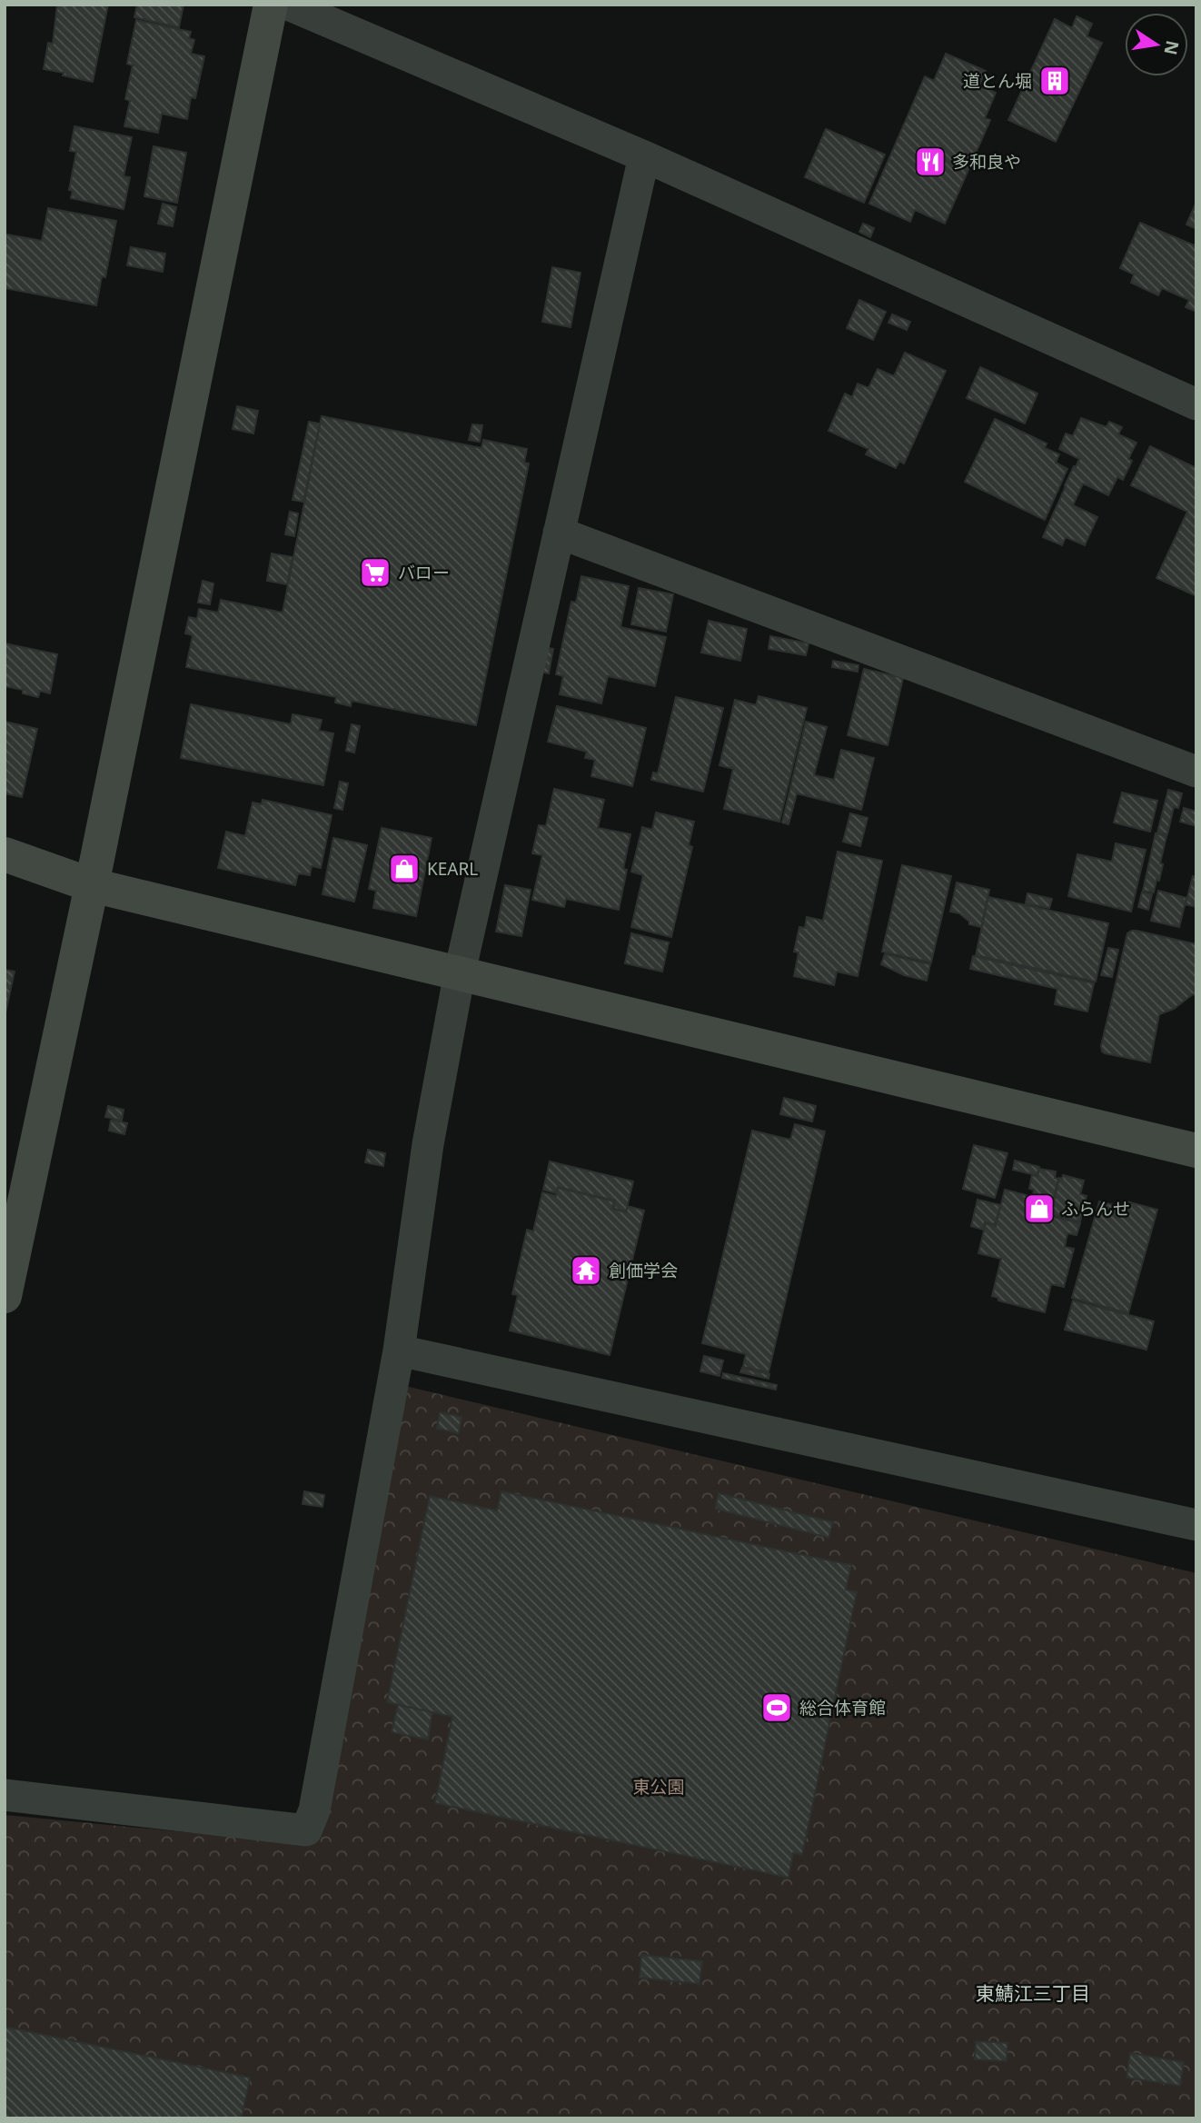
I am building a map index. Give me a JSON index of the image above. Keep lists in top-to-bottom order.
{
  "districts": ["東鯖江三丁目"],
  "parks": ["東公園"],
  "places": {
    "building": ["道とん堀"],
    "restaurant": ["多和良や"],
    "supermarket": ["バロー"],
    "shop": ["KEARL", "ふらんせ"],
    "temple": ["創価学会"],
    "sports": ["総合体育館"]
  },
  "north": "right"
}
